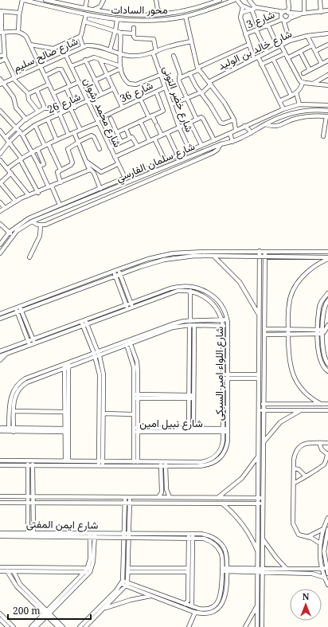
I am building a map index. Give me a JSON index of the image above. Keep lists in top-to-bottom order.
{
  "streets": {
    "street": [
      "محور السادات",
      "شارع 3",
      "شارع خالد بن الوليد",
      "شارع صالح سليم",
      "شارع 36",
      "شارع خضر التونى",
      "شارع 26",
      "شارع محمد رشوان",
      "شارع سلمان الفارسي",
      "شارع اللواء امير السبكى",
      "شارع نبيل امين",
      "شارع ايمن المفتى"
    ]
  },
  "crossings": [
    ["شارع صالح سليم", "شارع خضر التونى"],
    ["شارع صالح سليم", "شارع محمد رشوان"],
    ["شارع 36", "شارع خضر التونى"],
    ["شارع 36", "شارع محمد رشوان"],
    ["شارع خضر التونى", "شارع سلمان الفارسي"],
    ["شارع 26", "شارع محمد رشوان"],
    ["شارع محمد رشوان", "شارع سلمان الفارسي"],
    ["شارع اللواء امير السبكى", "شارع نبيل امين"]
  ],
  "scale_bar": "200 m",
  "north": "top"
}
